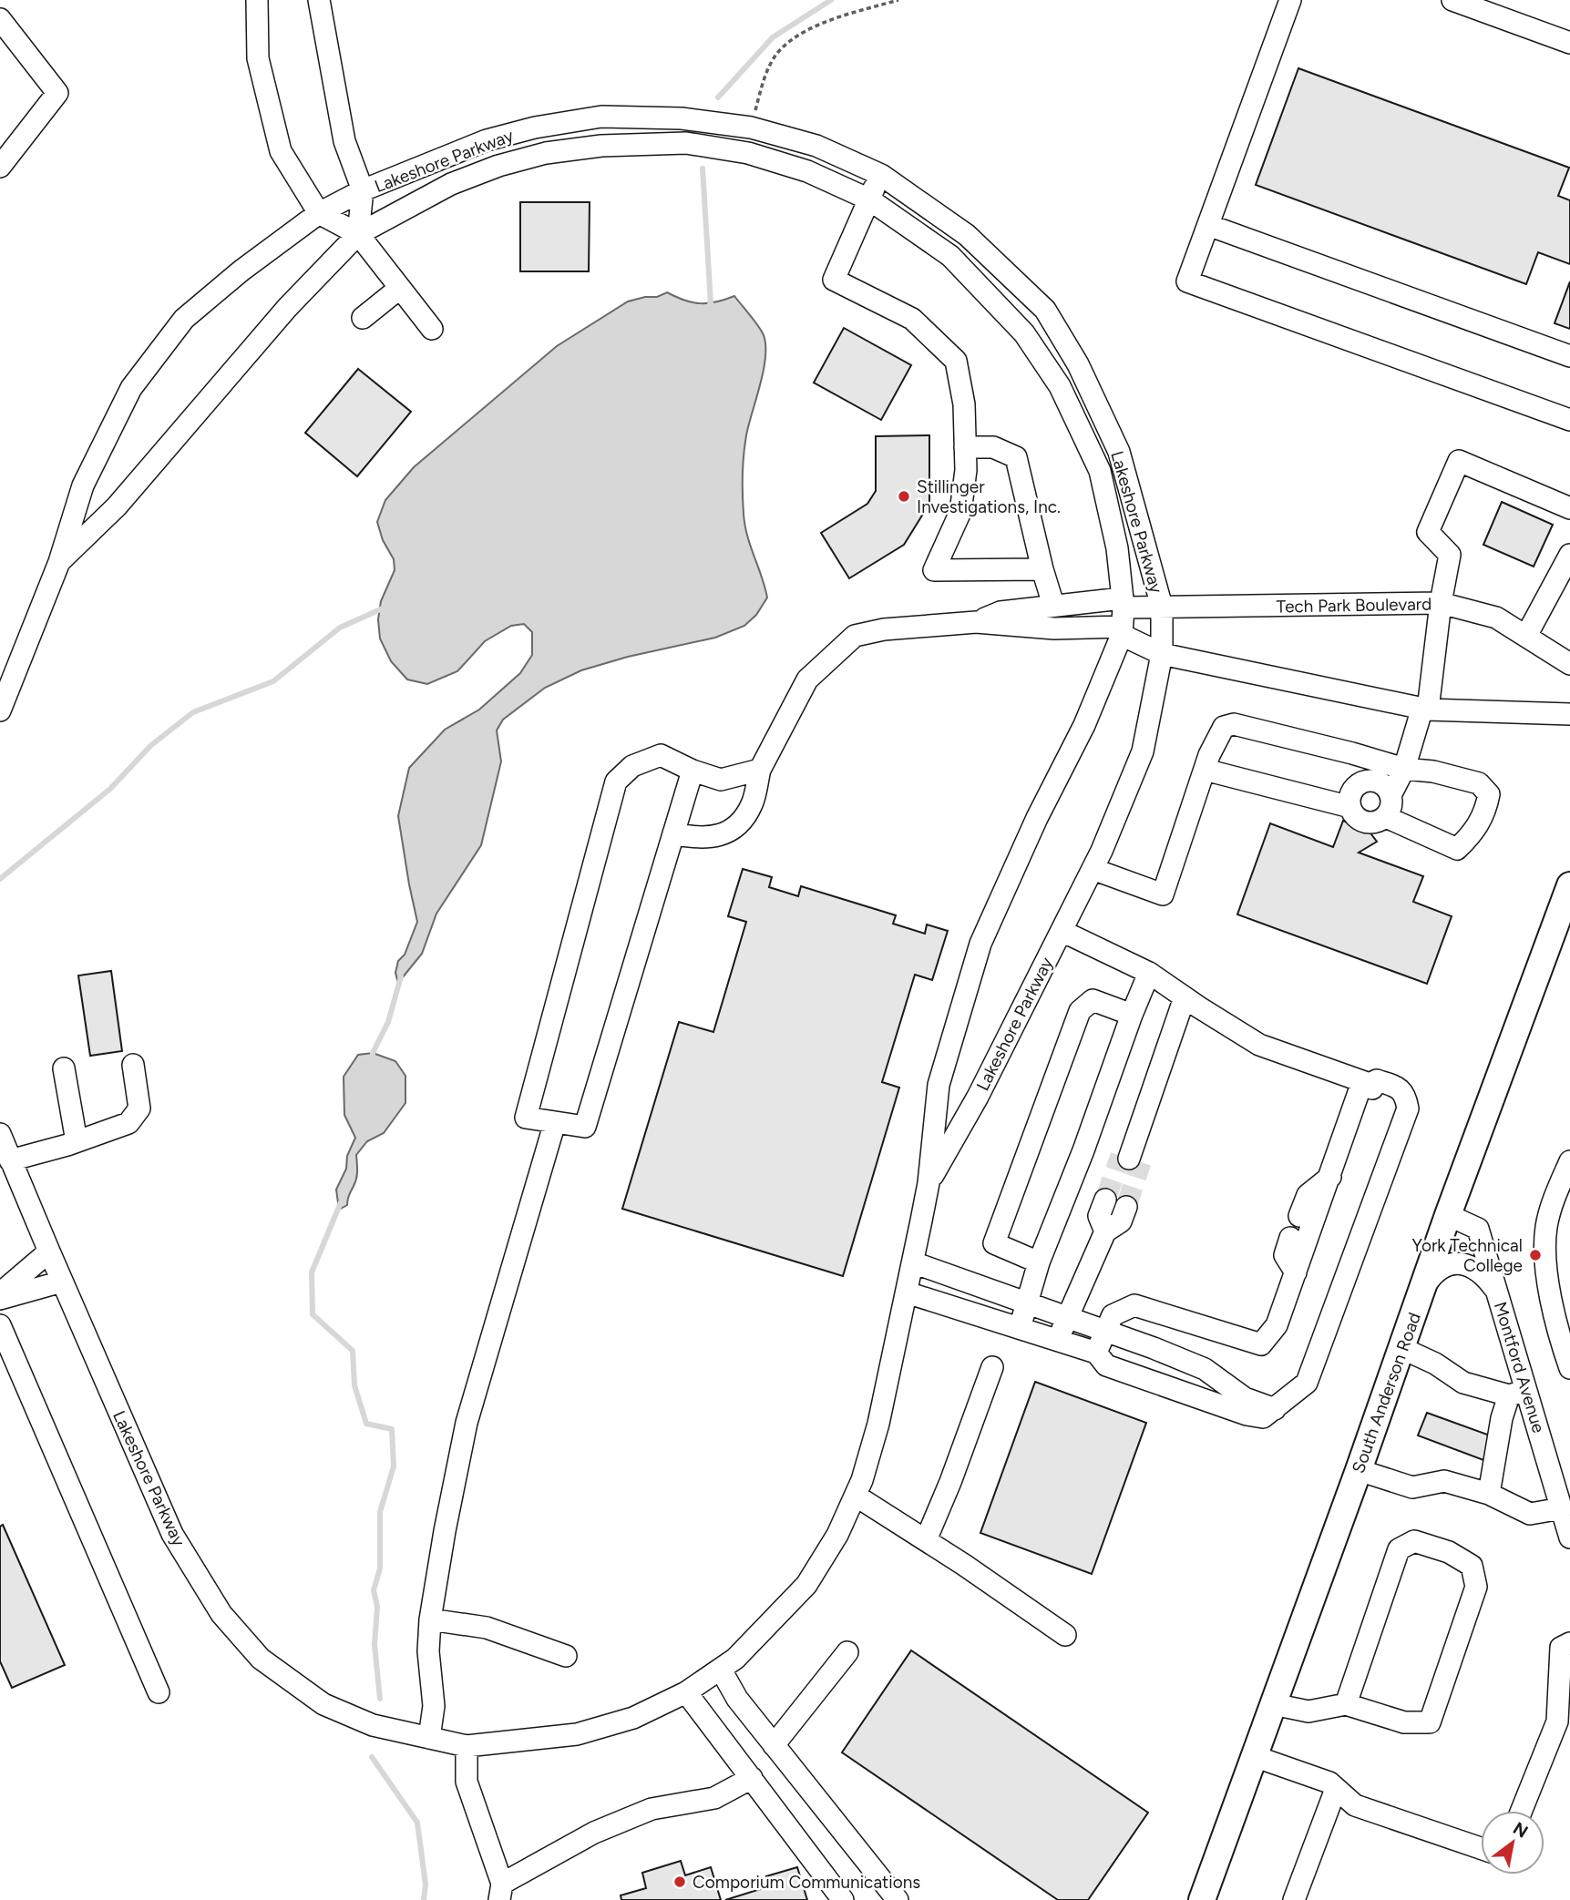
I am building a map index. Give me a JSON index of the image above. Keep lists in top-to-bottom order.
{
  "streets": {
    "main road": ["South Anderson Road"],
    "street": ["Lakeshore Parkway", "Tech Park Boulevard", "Montford Avenue"]
  },
  "crossings": [
    ["Lakeshore Parkway", "Tech Park Boulevard"],
    ["Montford Avenue", "South Anderson Road"]
  ],
  "places": ["Stillinger Investigations, Inc.", "York Technical College", "Comporium Communications"],
  "north": "top right"
}
